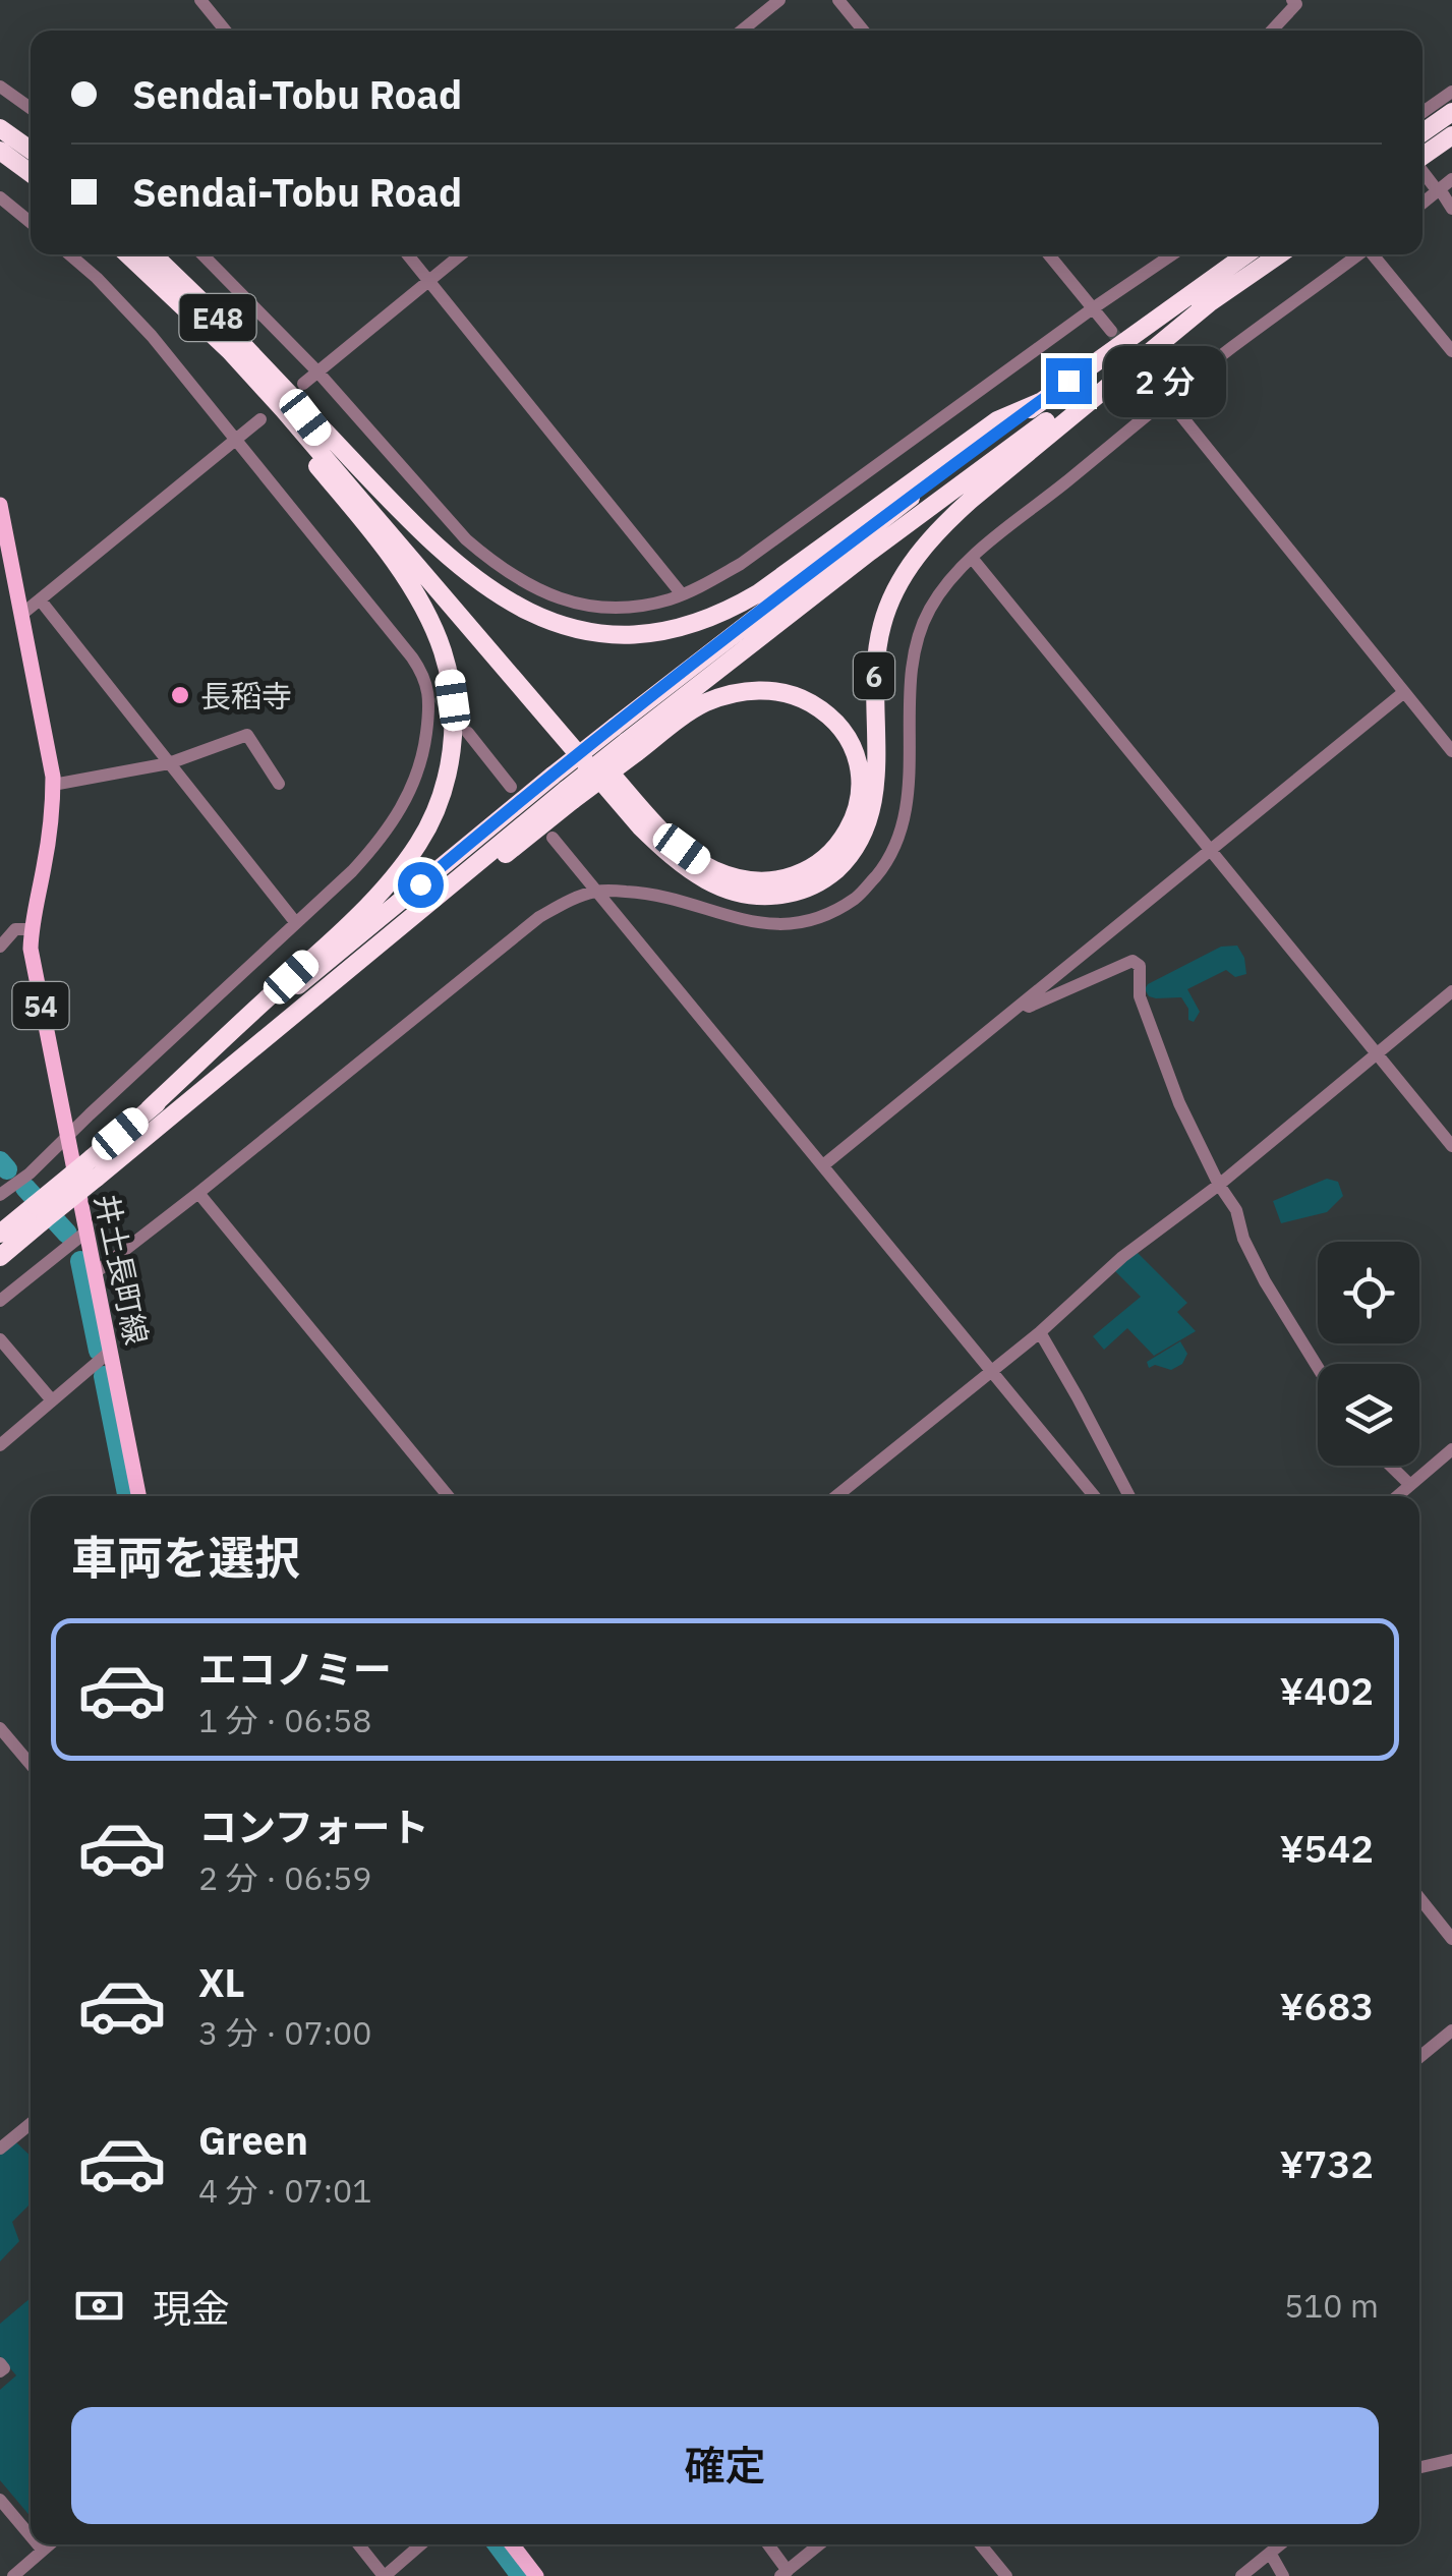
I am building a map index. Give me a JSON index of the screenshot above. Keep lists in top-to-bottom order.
{
  "streets": {
    "highway": ["E48", "6"],
    "main road": ["54", "井土長町線"]
  },
  "crossings": [
    ["E48", "6"]
  ],
  "places": ["長稻寺"],
  "page": {
    "banner": ["Sendai-Tobu Road", "Sendai-Tobu Road"],
    "bubble": "2 分",
    "heading": "車両を選択",
    "list": [
      {
        "name": "エコノミー",
        "note": "1 分 · 06:58",
        "value": "¥402"
      },
      {
        "name": "コンフォート",
        "note": "2 分 · 06:59",
        "value": "¥542"
      },
      {
        "name": "XL",
        "note": "3 分 · 07:00",
        "value": "¥683"
      },
      {
        "name": "Green",
        "note": "4 分 · 07:01",
        "value": "¥732"
      }
    ],
    "pay": ["現金", "510 m"],
    "buttons": "確定"
  }
}
